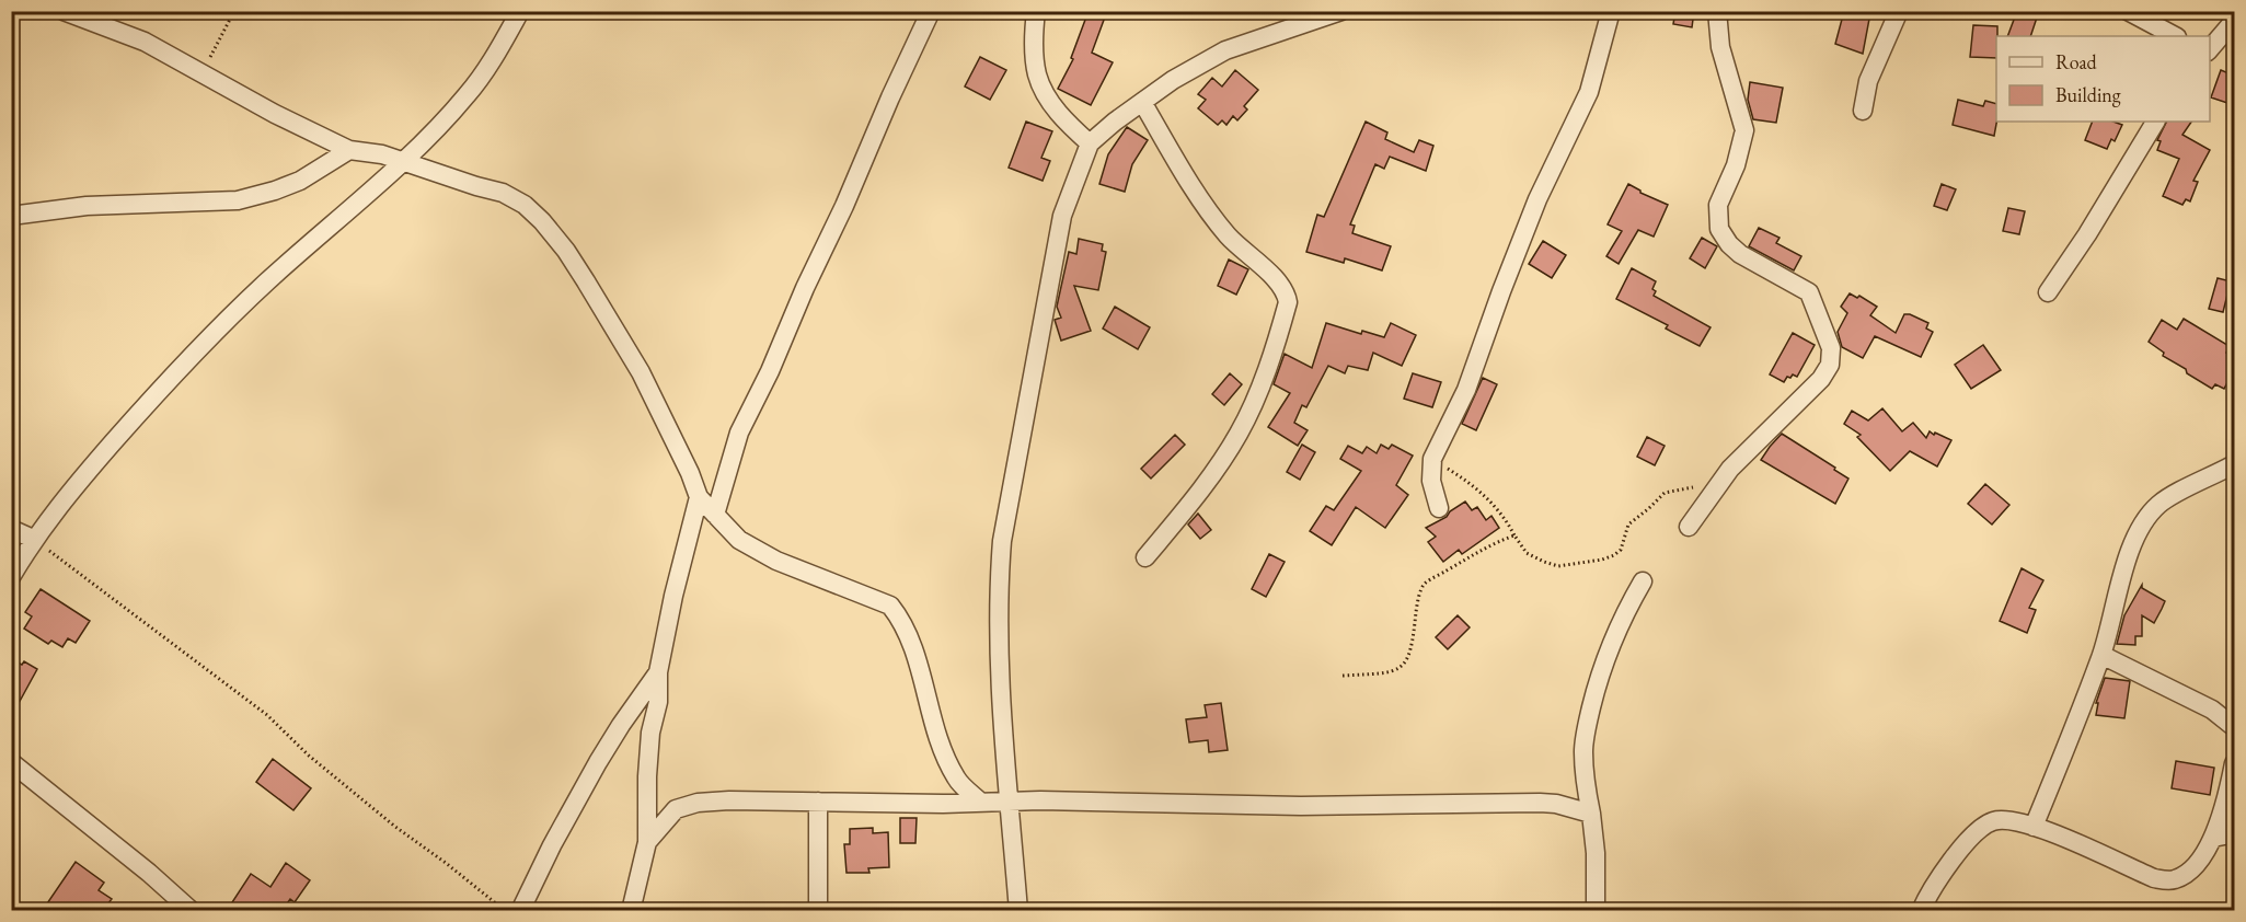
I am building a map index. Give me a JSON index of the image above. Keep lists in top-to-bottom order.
{
  "legend": ["Road", "Building"]
}
